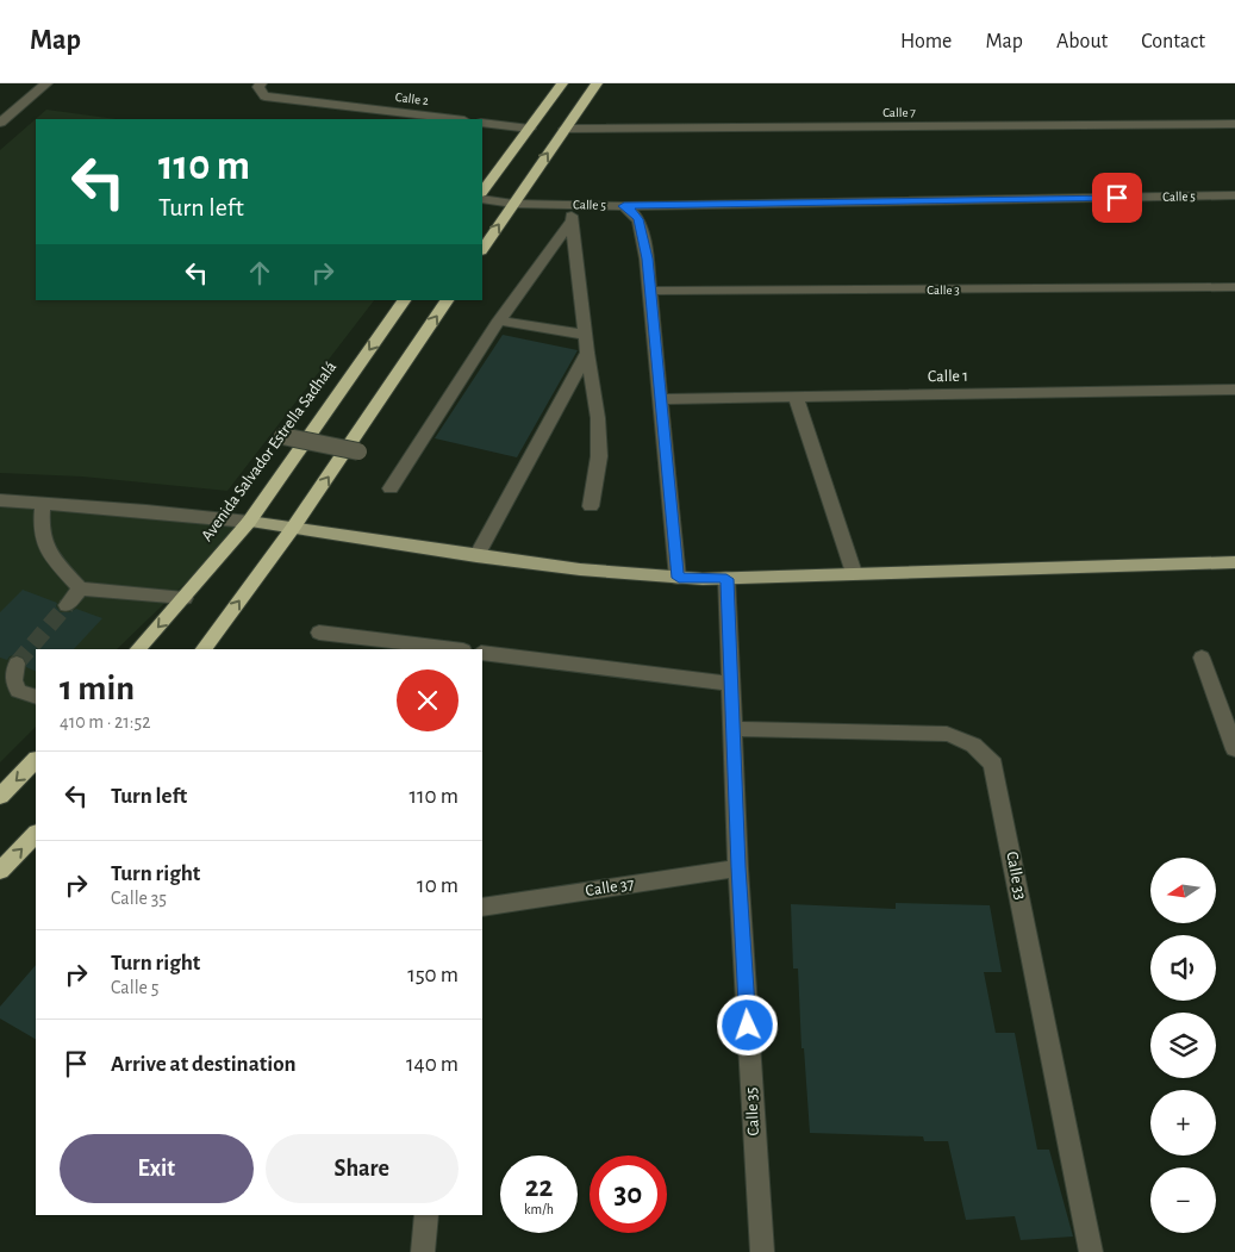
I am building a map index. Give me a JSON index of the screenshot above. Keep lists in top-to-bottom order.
{
  "streets": {
    "highway": ["Avenida Salvador Estrella Sadhalá"],
    "street": [
      "Calle 2",
      "Calle 7",
      "Calle 5",
      "Calle 3",
      "Calle 1",
      "Calle 33",
      "Calle 37",
      "Calle 35"
    ]
  },
  "crossings": [
    ["Calle 33", "Calle 35"],
    ["Calle 37", "Calle 35"]
  ],
  "north": "left",
  "page": {
    "header": "Map",
    "nav": [
      "Home",
      "Map",
      "About",
      "Contact"
    ],
    "turn": ["110 m", "Turn left"],
    "heading": ["1 min", "410 m · 21:52"],
    "list": [
      {
        "name": "Turn left",
        "value": "110 m"
      },
      {
        "name": "Turn right",
        "note": "Calle 35",
        "value": "10 m"
      },
      {
        "name": "Turn right",
        "note": "Calle 5",
        "value": "150 m"
      },
      {
        "name": "Arrive at destination",
        "value": "140 m"
      }
    ],
    "map_buttons": ["+", "−"],
    "buttons": ["Exit", "Share"],
    "speed": "22 km/h",
    "limit": "30"
  }
}
